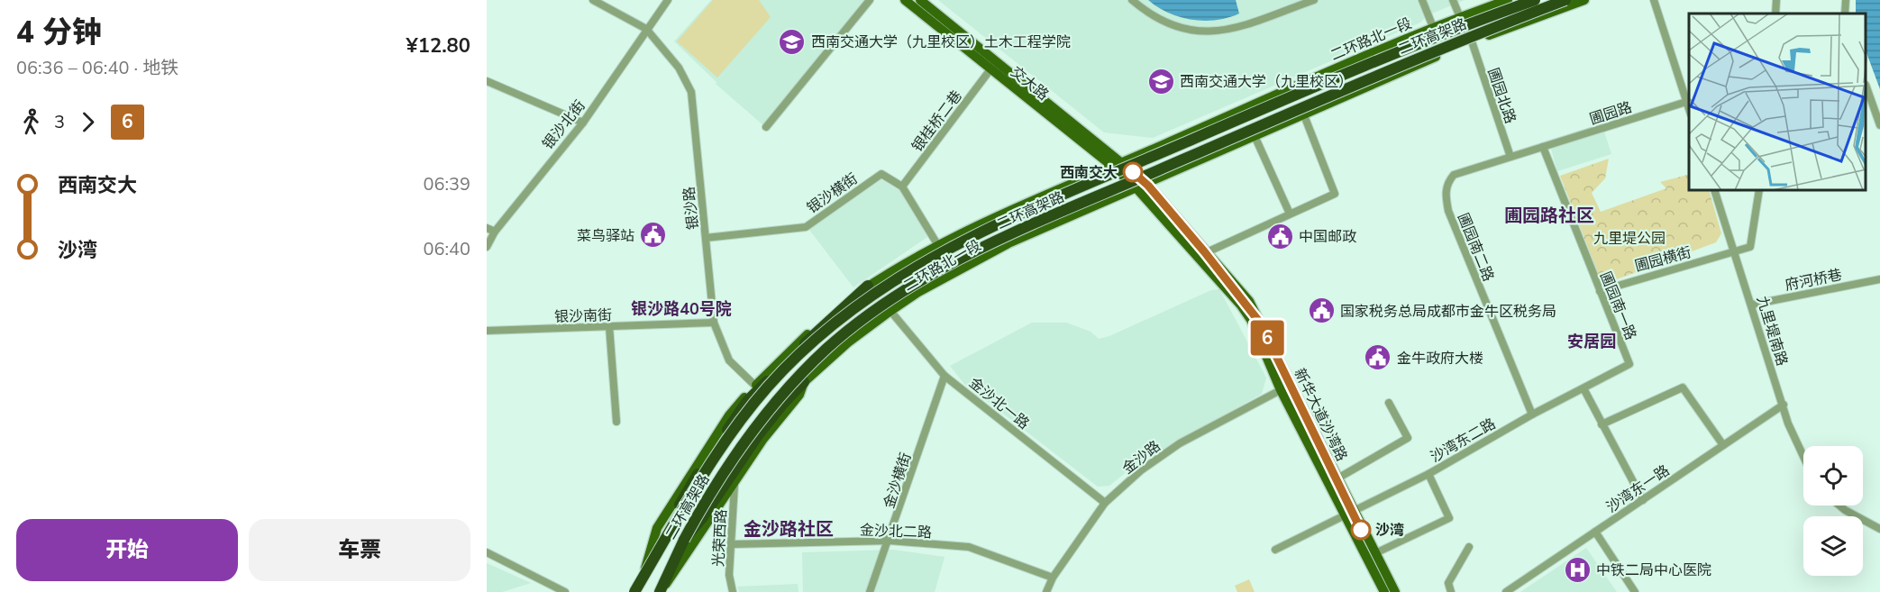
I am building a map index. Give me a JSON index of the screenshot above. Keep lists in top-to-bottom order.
{
  "streets": {
    "highway": ["二环高架路"],
    "main road": ["二环路北一段", "交大路", "新华大道沙湾路"],
    "street": [
      "圃园北路",
      "圃园路",
      "银桂桥二巷",
      "银沙北街",
      "银沙横街",
      "银沙路",
      "圃园南二路",
      "圃园横街",
      "府河桥巷",
      "圃园南一路",
      "银沙南街",
      "九里堤南路",
      "金沙北一路",
      "沙湾东二路",
      "金沙路",
      "金沙横街",
      "沙湾东一路",
      "金沙北二路",
      "光荣西路"
    ]
  },
  "crossings": [
    ["二环高架路", "二环路北一段"],
    ["二环路北一段", "交大路"],
    ["二环路北一段", "圃园北路"],
    ["二环路北一段", "银沙路"],
    ["二环路北一段", "金沙北一路"],
    ["二环路北一段", "新华大道沙湾路"],
    ["二环路北一段", "光荣西路"],
    ["交大路", "银桂桥二巷"],
    ["交大路", "新华大道沙湾路"],
    ["圃园北路", "圃园南二路"],
    ["圃园路", "圃园南二路"],
    ["圃园路", "圃园南一路"],
    ["银桂桥二巷", "银沙横街"],
    ["银沙北街", "银沙路"],
    ["银沙横街", "银沙路"],
    ["银沙路", "银沙南街"],
    ["圃园南二路", "圃园南一路"],
    ["圃园南二路", "沙湾东二路"],
    ["圃园横街", "圃园南一路"],
    ["圃园横街", "九里堤南路"],
    ["府河桥巷", "九里堤南路"],
    ["圃园南一路", "沙湾东二路"],
    ["九里堤南路", "沙湾东一路"],
    ["金沙北一路", "金沙路"],
    ["金沙北一路", "金沙横街"],
    ["新华大道沙湾路", "沙湾东二路"],
    ["新华大道沙湾路", "金沙路"],
    ["金沙路", "金沙北二路"],
    ["金沙横街", "金沙北二路"],
    ["金沙北二路", "光荣西路"]
  ],
  "districts": [
    "圃园路社区",
    "银沙路40号院",
    "安居园",
    "金沙路社区"
  ],
  "parks": ["九里堤公园"],
  "places": {
    "school or university": ["西南交通大学（九里校区）土木工程学院", "西南交通大学（九里校区）"],
    "other": ["西南交大", "沙湾"],
    "public building": [
      "菜鸟驿站",
      "中国邮政",
      "国家税务总局成都市金牛区税务局",
      "金牛政府大楼"
    ],
    "hospital": ["中铁二局中心医院"]
  },
  "lines": ["metro line 6"],
  "page": {
    "heading": ["4 分钟", "06:36 – 06:40 · 地铁", "¥12.80"],
    "on_map": "6",
    "legs": ["3", "6"],
    "list": [
      {
        "name": "西南交大",
        "value": "06:39"
      },
      {
        "name": "沙湾",
        "value": "06:40"
      }
    ],
    "buttons": ["开始", "车票"]
  }
}
